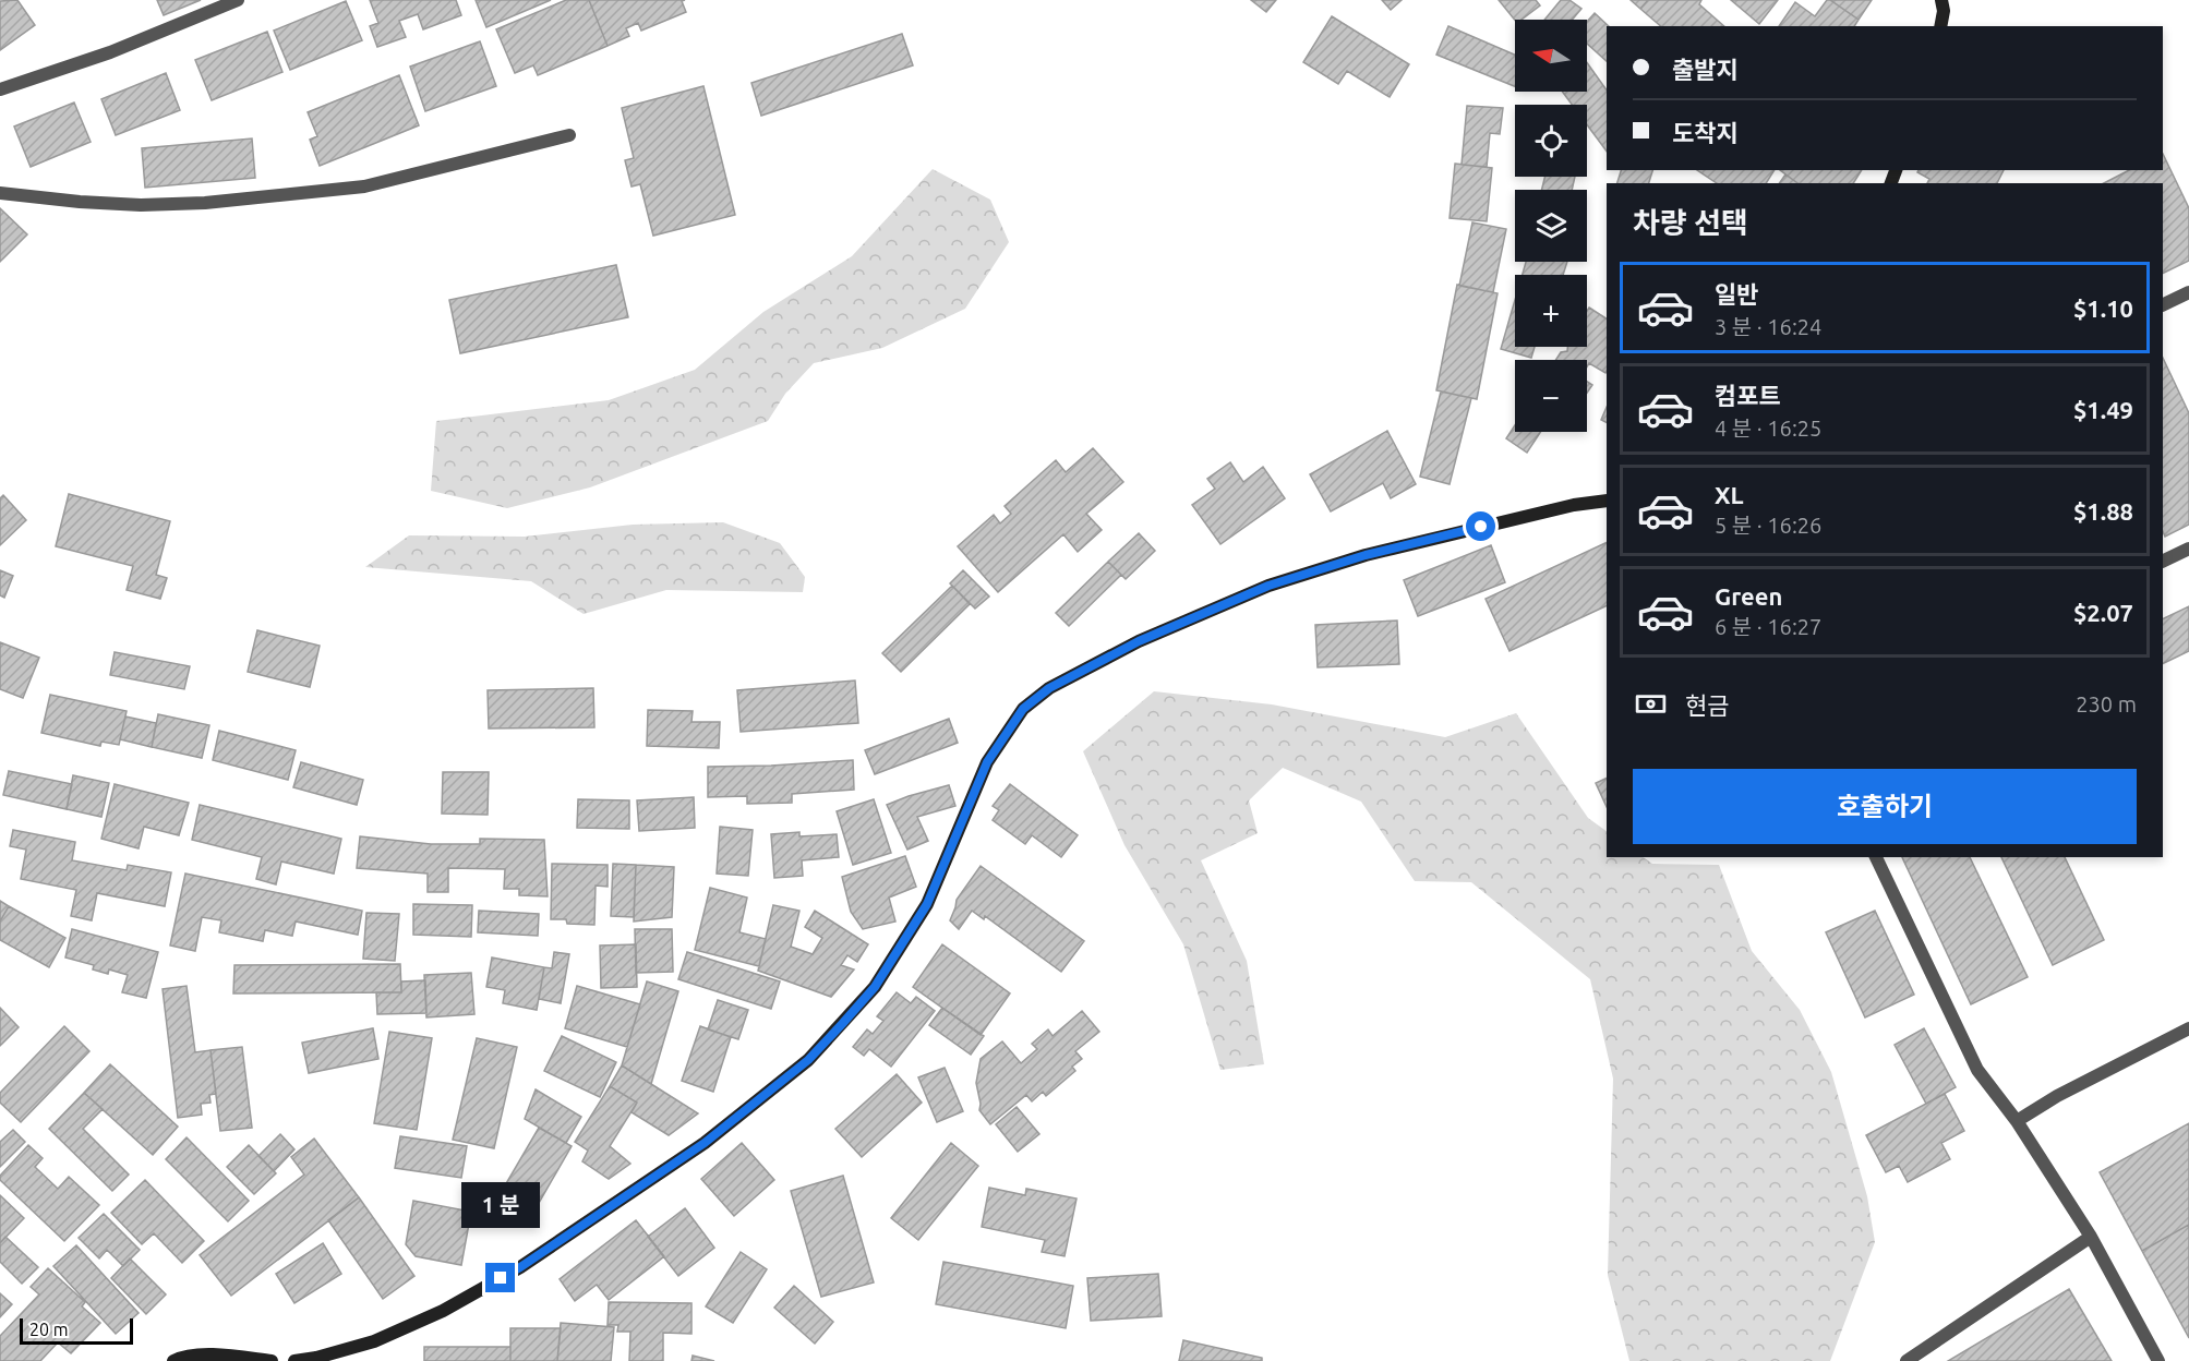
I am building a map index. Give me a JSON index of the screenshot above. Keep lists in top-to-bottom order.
{
  "scale_bar": "20 m",
  "north": "left",
  "page": {
    "map_buttons": ["+", "−"],
    "banner": ["출발지", "도착지"],
    "heading": "차량 선택",
    "list": [
      {
        "name": "일반",
        "note": "3 분 · 16:24",
        "value": "$1.10"
      },
      {
        "name": "컴포트",
        "note": "4 분 · 16:25",
        "value": "$1.49"
      },
      {
        "name": "XL",
        "note": "5 분 · 16:26",
        "value": "$1.88"
      },
      {
        "name": "Green",
        "note": "6 분 · 16:27",
        "value": "$2.07"
      }
    ],
    "pay": ["현금", "230 m"],
    "buttons": "호출하기",
    "bubble": "1 분",
    "scale": "20 m"
  }
}
